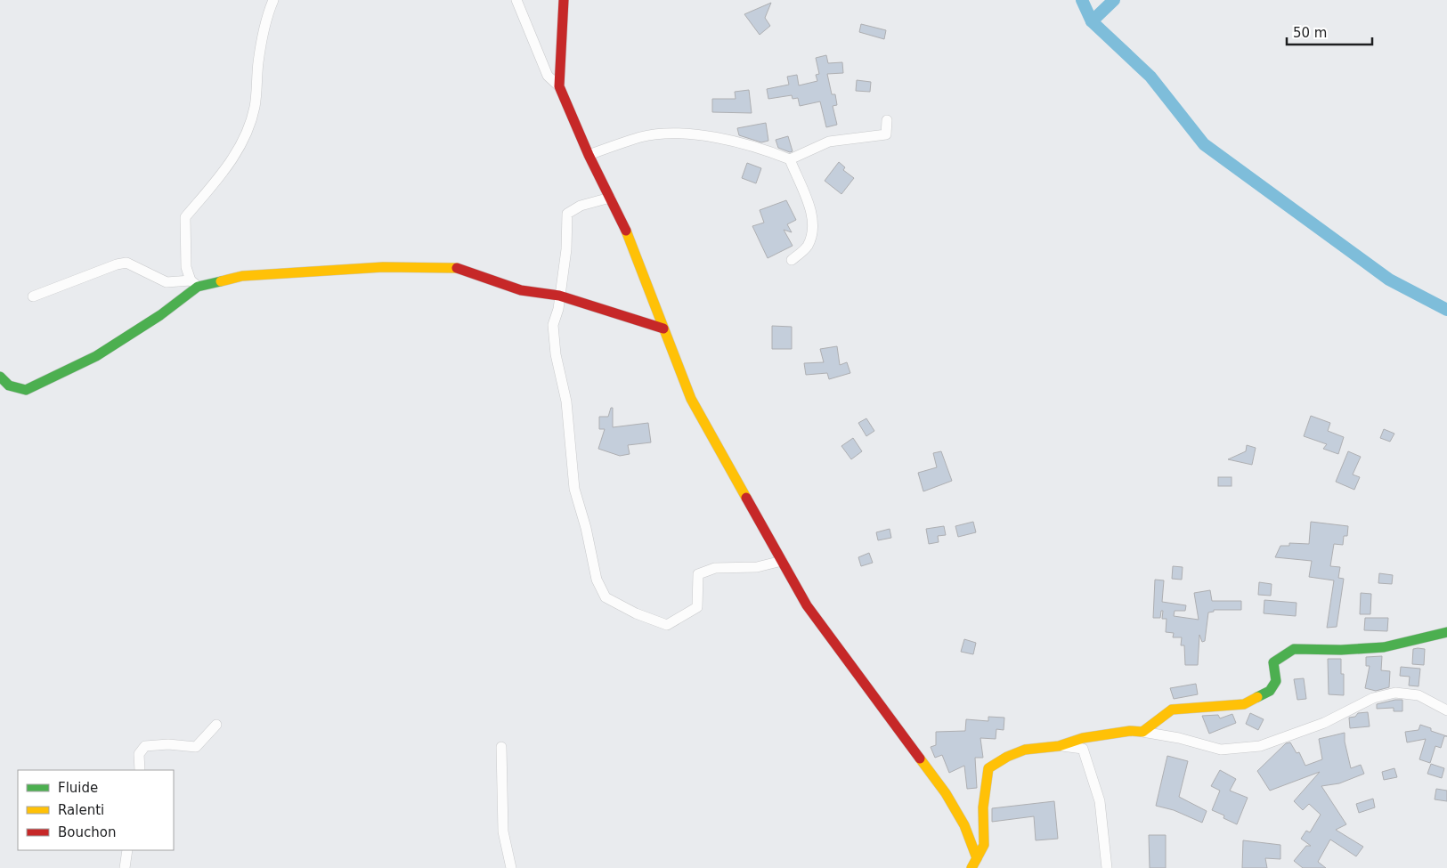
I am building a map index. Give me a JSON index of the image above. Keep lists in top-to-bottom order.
{
  "legend": ["Fluide", "Ralenti", "Bouchon"],
  "scale_bar": "50 m"
}
